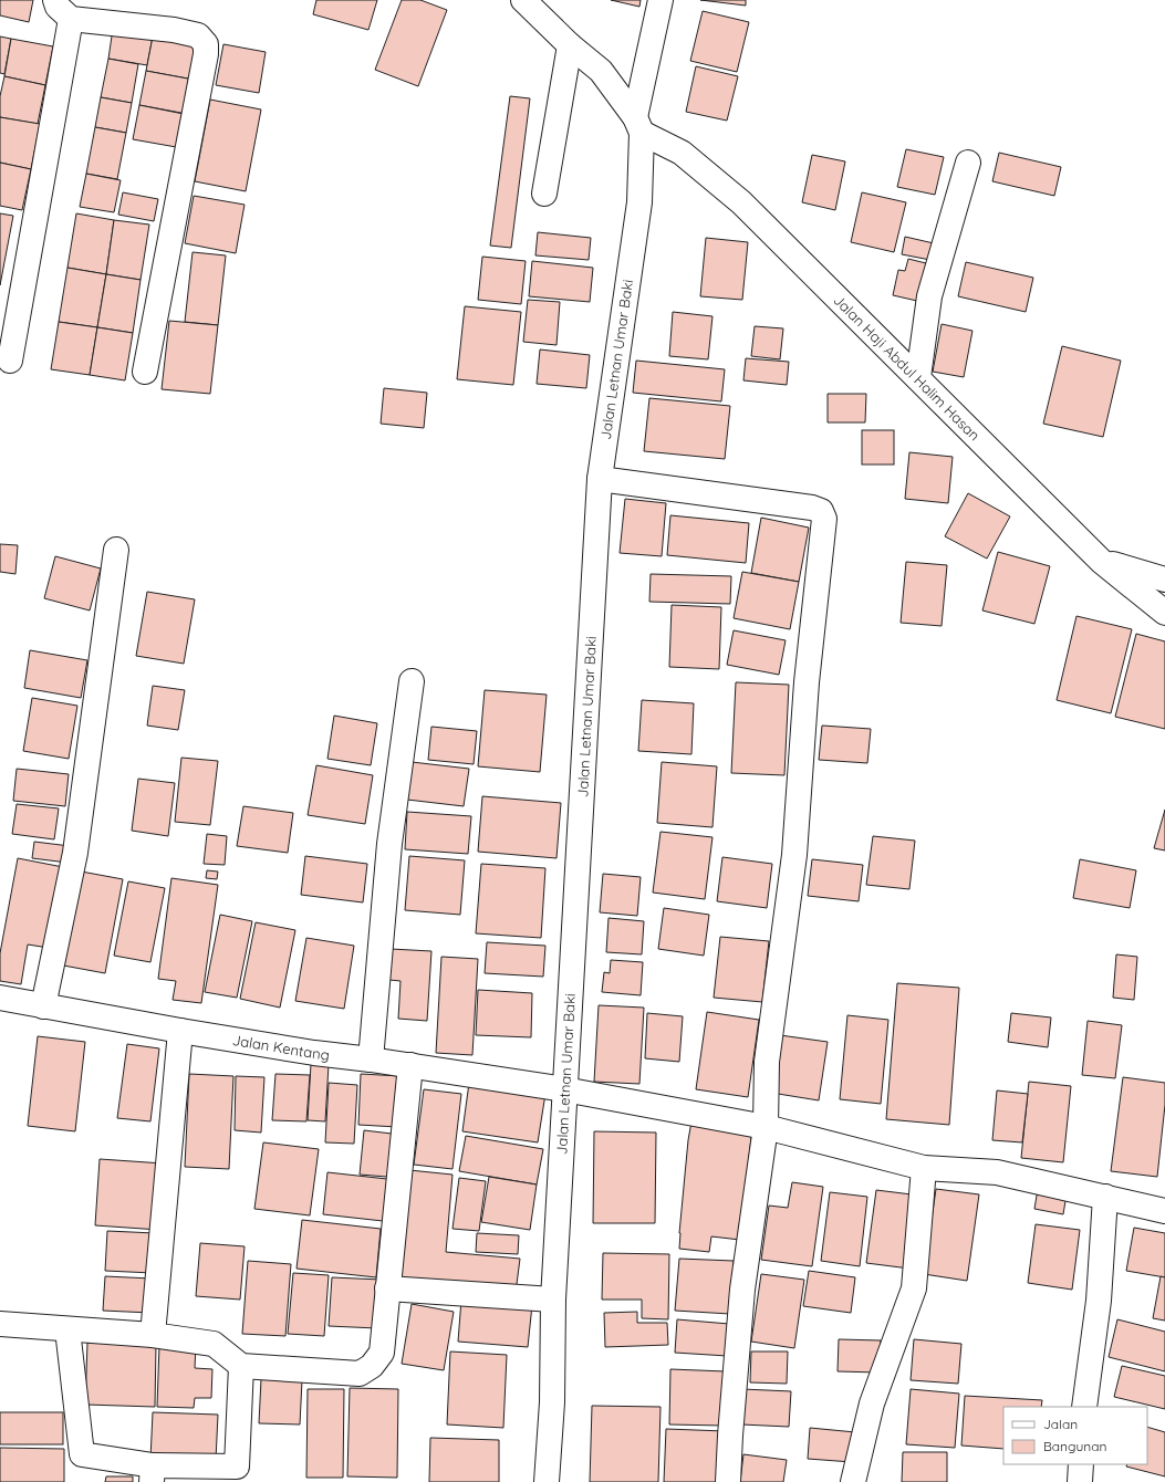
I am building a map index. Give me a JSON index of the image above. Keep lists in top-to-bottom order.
{
  "streets": {
    "street": ["Jalan Letnan Umar Baki", "Jalan Haji Abdul Halim Hasan", "Jalan Kentang"]
  },
  "crossings": [
    ["Jalan Letnan Umar Baki", "Jalan Haji Abdul Halim Hasan"],
    ["Jalan Letnan Umar Baki", "Jalan Kentang"]
  ],
  "legend": ["Jalan", "Bangunan"]
}
